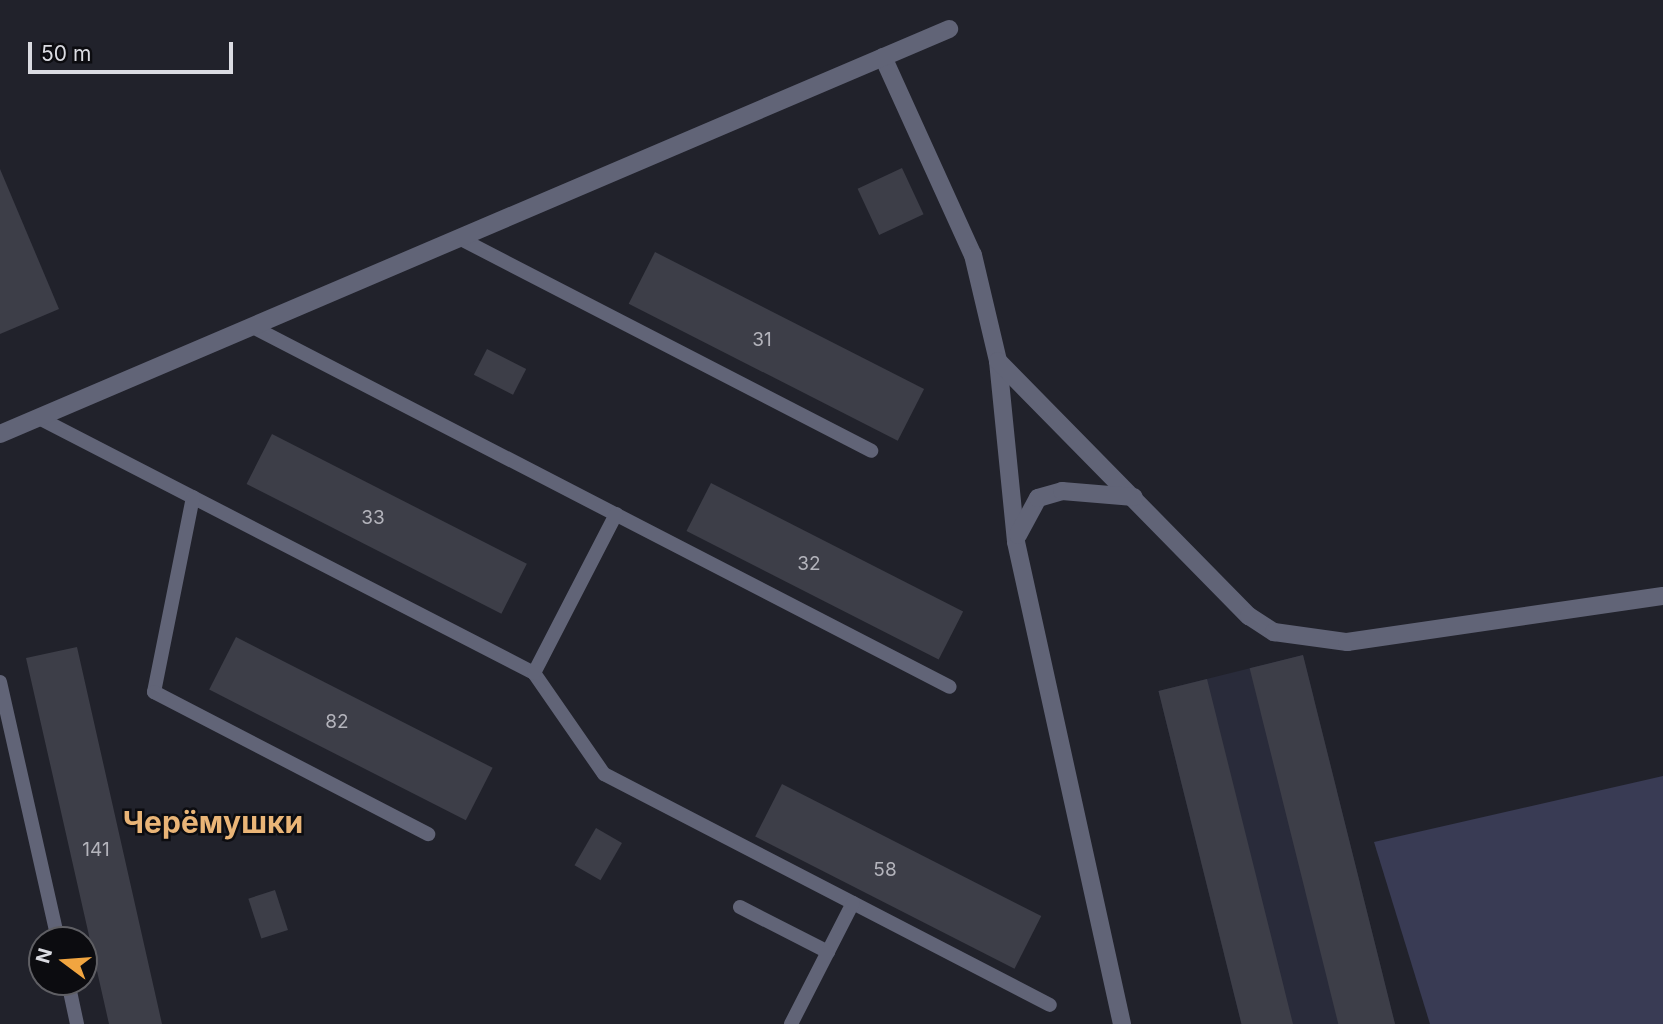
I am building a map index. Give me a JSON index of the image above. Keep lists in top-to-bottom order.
{
  "districts": ["Черёмушки"],
  "house_numbers": [
    "31",
    "33",
    "32",
    "82",
    "141",
    "58"
  ],
  "scale_bar": "50 m",
  "north": "left"
}
